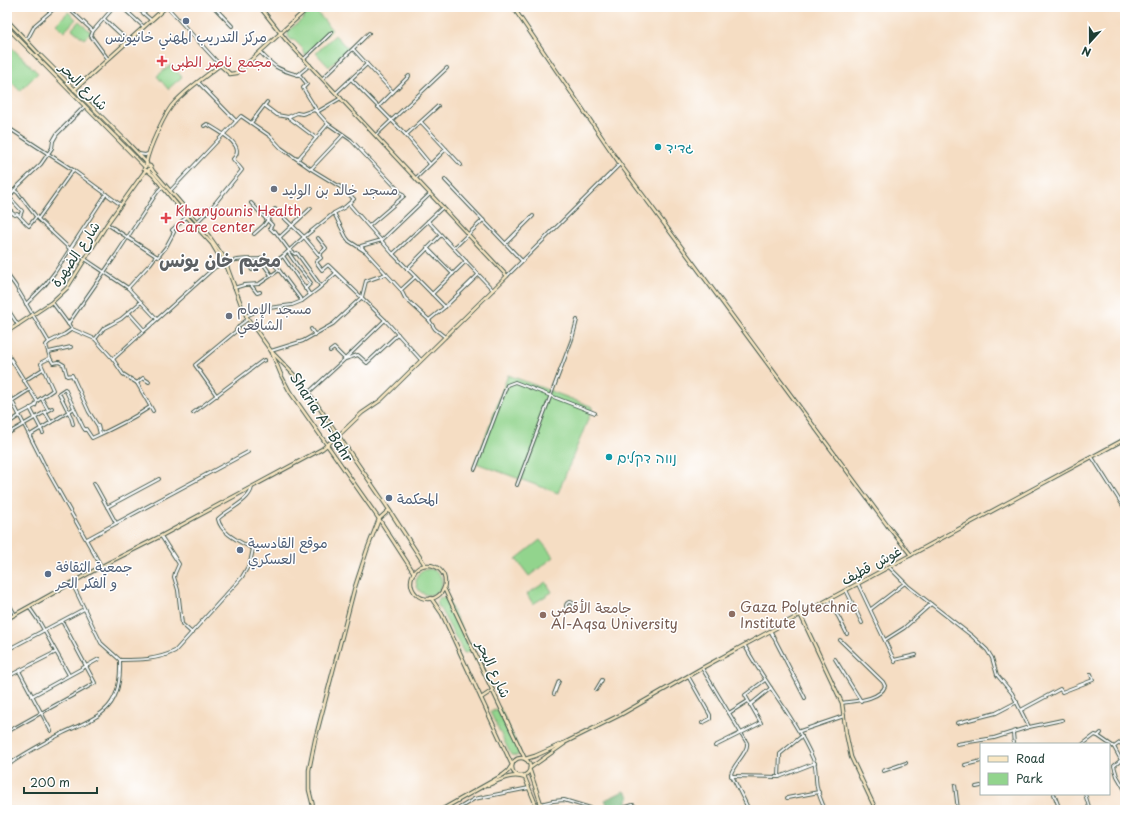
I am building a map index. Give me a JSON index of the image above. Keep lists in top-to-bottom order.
{
  "streets": {
    "street": [
      "شارع البحر",
      "شارع الضهرة",
      "Sharia Al-Bahr",
      "غوش قطيف"
    ]
  },
  "crossings": [
    ["شارع البحر", "شارع الضهرة"],
    ["شارع البحر", "Sharia Al-Bahr"],
    ["شارع البحر", "غوش قطيف"]
  ],
  "districts": ["مخيم خان يونس"],
  "places": {
    "other": [
      "مركز التدريب المهني خانيونس",
      "גדיד",
      "مسجد خالد بن الوليد",
      "مسجد الإمام الشافعي",
      "נווה דקלים",
      "المحكمة",
      "موقع القادسية العسكري",
      "جمعية الثقافة و الفكر الحر",
      "Gaza Polytechnic Institute",
      "جامعة الأقصى Al-Aqsa University"
    ],
    "health": ["مجمع ناصر الطبى", "Khanyounis Health Care center"]
  },
  "legend": ["Road", "Park"],
  "scale_bar": "200 m",
  "north": "bottom"
}
